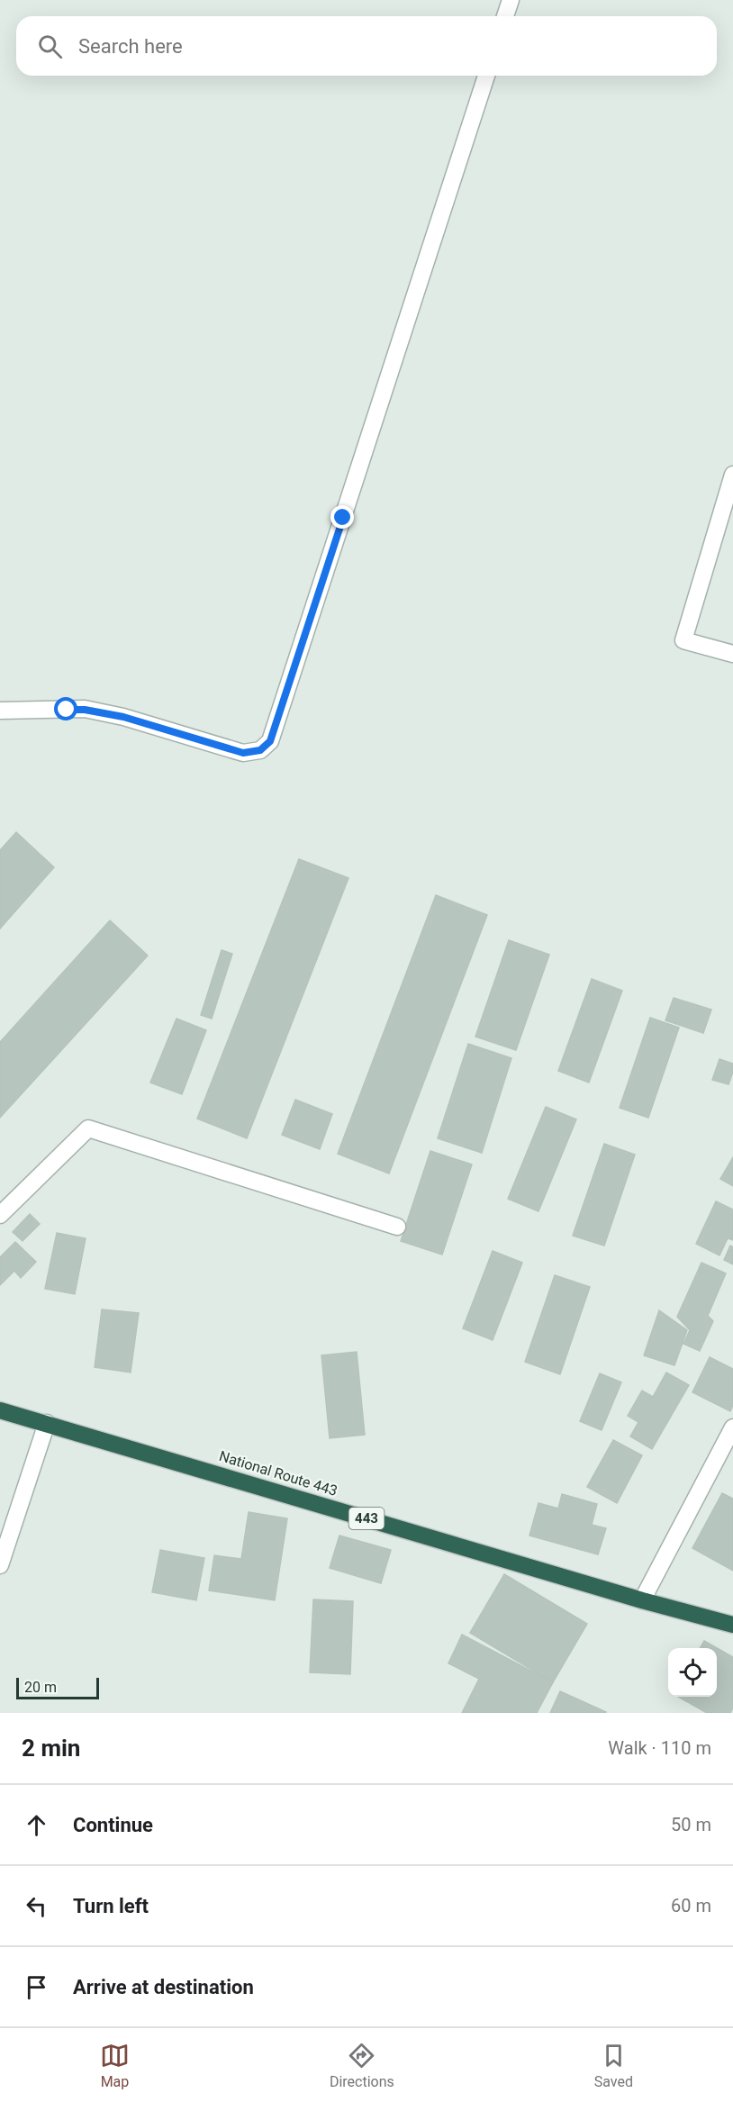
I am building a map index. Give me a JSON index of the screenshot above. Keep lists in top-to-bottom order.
{
  "streets": {
    "highway": ["National Route 443", "443"]
  },
  "scale_bar": "20 m",
  "page": {
    "search": "Search here",
    "scale": "20 m",
    "heading": ["2 min", "Walk · 110 m"],
    "list": [
      ["Continue", "50 m"],
      ["Turn left", "60 m"],
      "Arrive at destination"
    ],
    "nav": ["Map", "Directions", "Saved"]
  }
}
